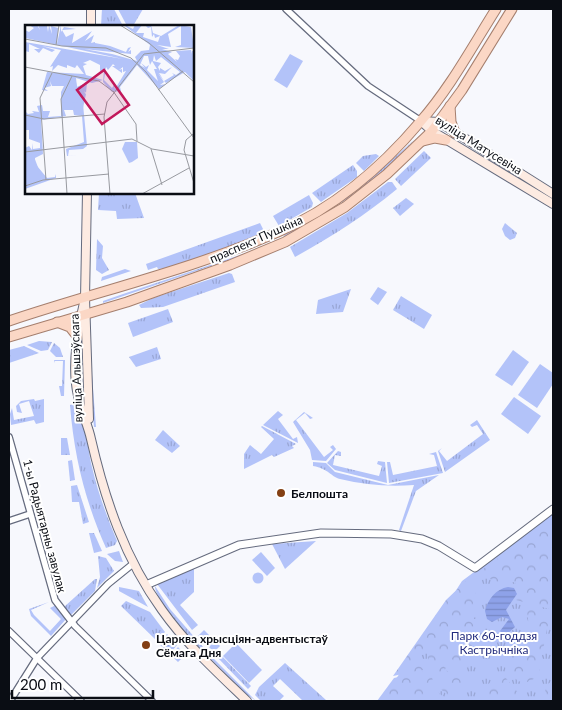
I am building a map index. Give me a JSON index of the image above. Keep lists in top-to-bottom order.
{
  "streets": {
    "main road": ["вуліца Матусевіча", "праспект Пушкіна", "вуліца Альшэўскага"],
    "street": ["1-ы Радыятарны завулак"]
  },
  "crossings": [
    ["вуліца Матусевіча", "праспект Пушкіна"],
    ["праспект Пушкіна", "вуліца Альшэўскага"]
  ],
  "parks": ["Парк 60-годдзя Кастрычніка"],
  "places": ["Белпошта", "Царква хрысціян-адвентыстаў Сёмага Дня"],
  "scale_bar": "200 m"
}
